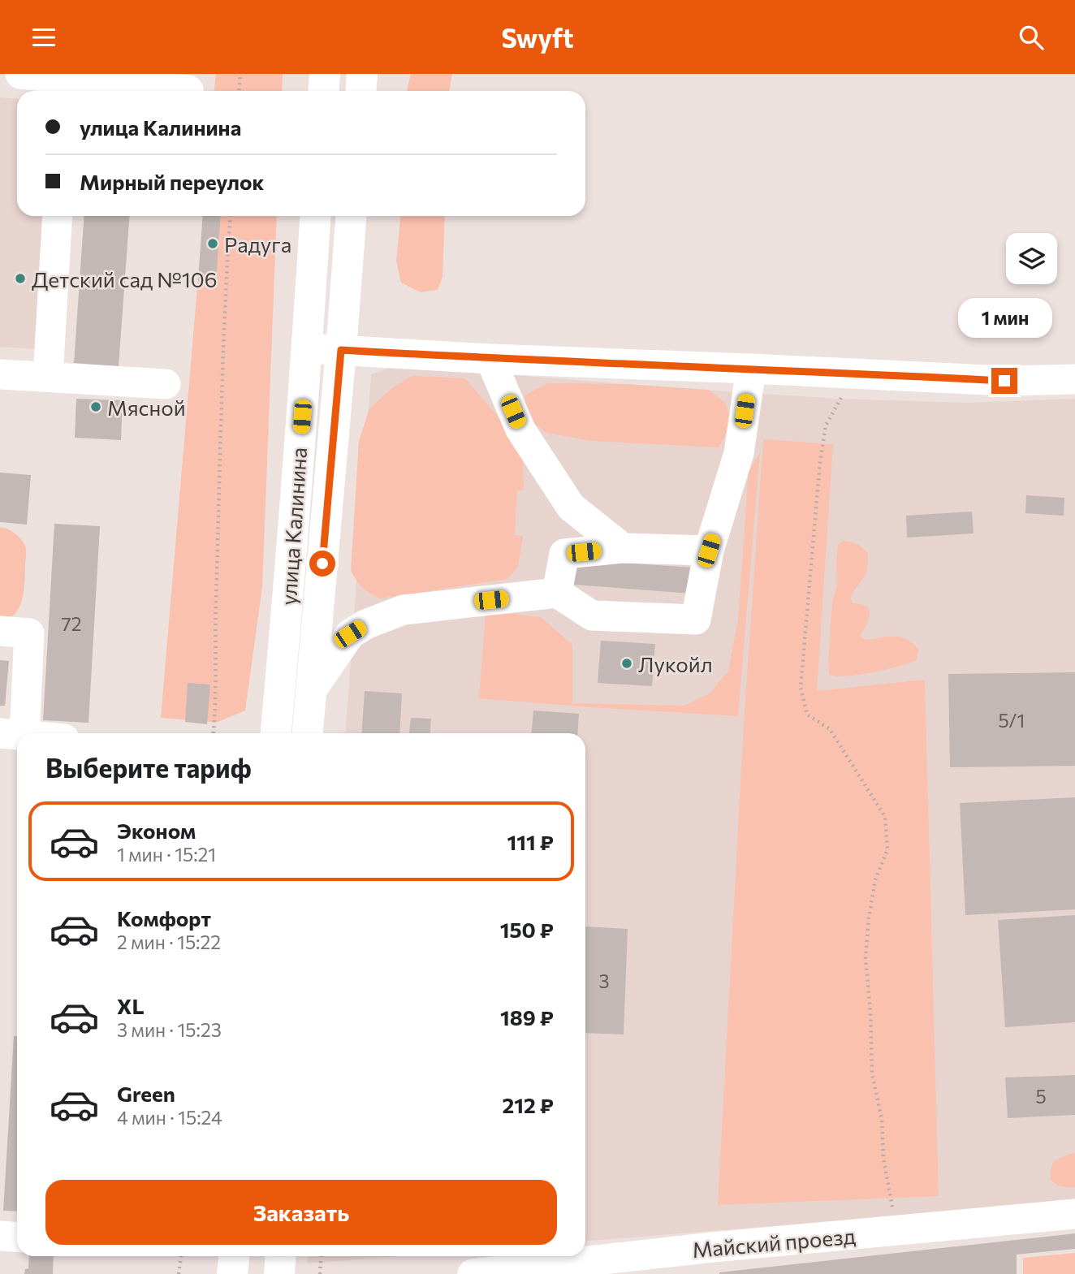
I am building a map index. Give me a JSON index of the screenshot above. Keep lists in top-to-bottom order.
{
  "streets": {
    "highway": ["улица Калинина"],
    "street": ["Майский проезд"]
  },
  "places": [
    "Радуга",
    "Детский сад №106",
    "Мясной",
    "Лукойл"
  ],
  "house_numbers": [
    "72",
    "5/1",
    "3",
    "5"
  ],
  "page": {
    "header": "Swyft",
    "banner": ["улица Калинина", "Мирный переулок"],
    "bubble": "1 мин",
    "heading": "Выберите тариф",
    "list": [
      {
        "name": "Эконом",
        "note": "1 мин · 15:21",
        "value": "111 ₽"
      },
      {
        "name": "Комфорт",
        "note": "2 мин · 15:22",
        "value": "150 ₽"
      },
      {
        "name": "XL",
        "note": "3 мин · 15:23",
        "value": "189 ₽"
      },
      {
        "name": "Green",
        "note": "4 мин · 15:24",
        "value": "212 ₽"
      }
    ],
    "buttons": "Заказать"
  }
}
